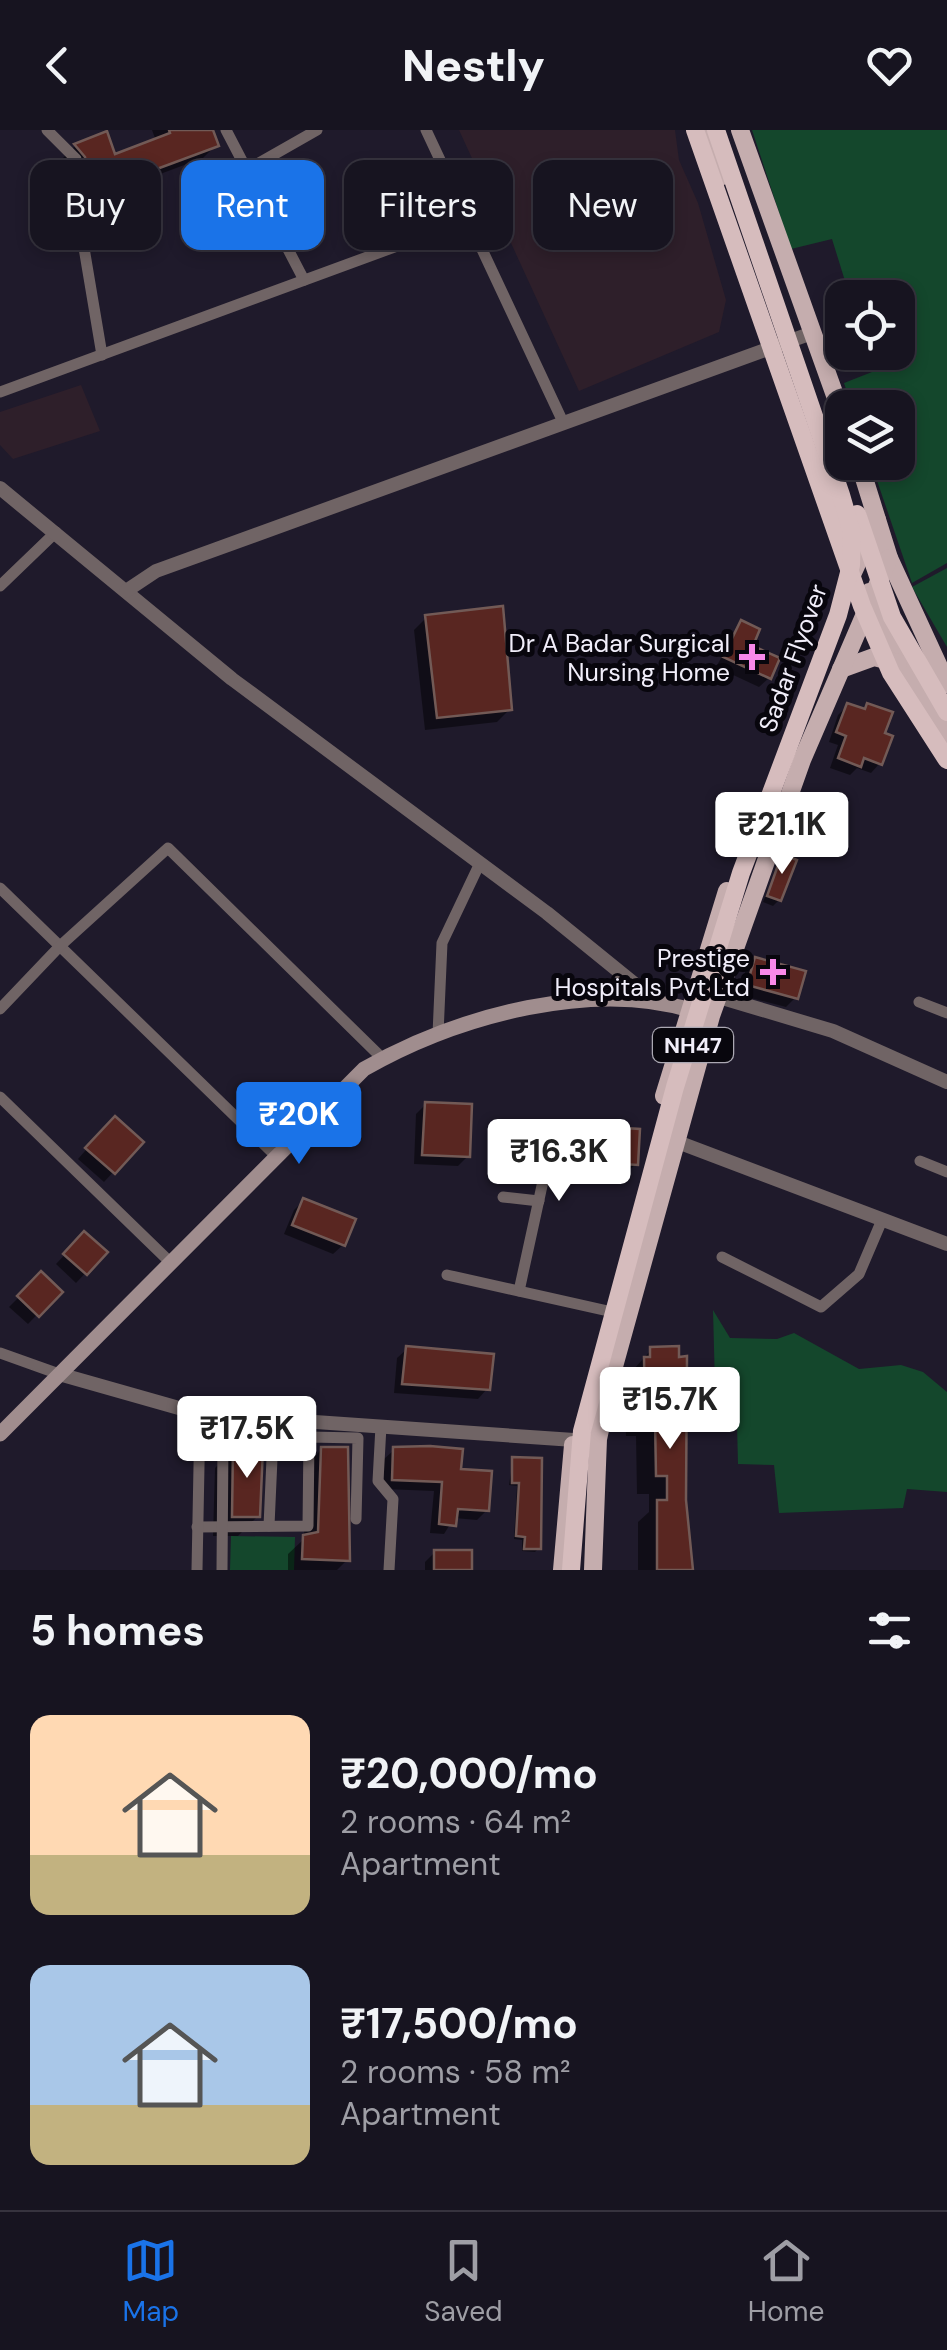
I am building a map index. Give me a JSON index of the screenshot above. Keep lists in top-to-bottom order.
{
  "streets": {
    "highway": ["Sadar Flyover", "NH47"]
  },
  "places": {
    "health": ["Dr A Badar Surgical Nursing Home", "Prestige Hospitals Pvt Ltd"]
  },
  "page": {
    "header": "Nestly",
    "chip": [
      "Buy",
      "Rent",
      "Filters",
      "New"
    ],
    "price": [
      "₹21.1K",
      "₹20K",
      "₹16.3K",
      "₹15.7K",
      "₹17.5K"
    ],
    "heading": "5 homes",
    "list": [
      {
        "name": "₹20,000/mo",
        "note": "2 rooms · 64 m² · Apartment"
      },
      {
        "name": "₹17,500/mo",
        "note": "2 rooms · 58 m² · Apartment"
      }
    ],
    "tabs": ["Map", "Saved", "Home"]
  }
}
